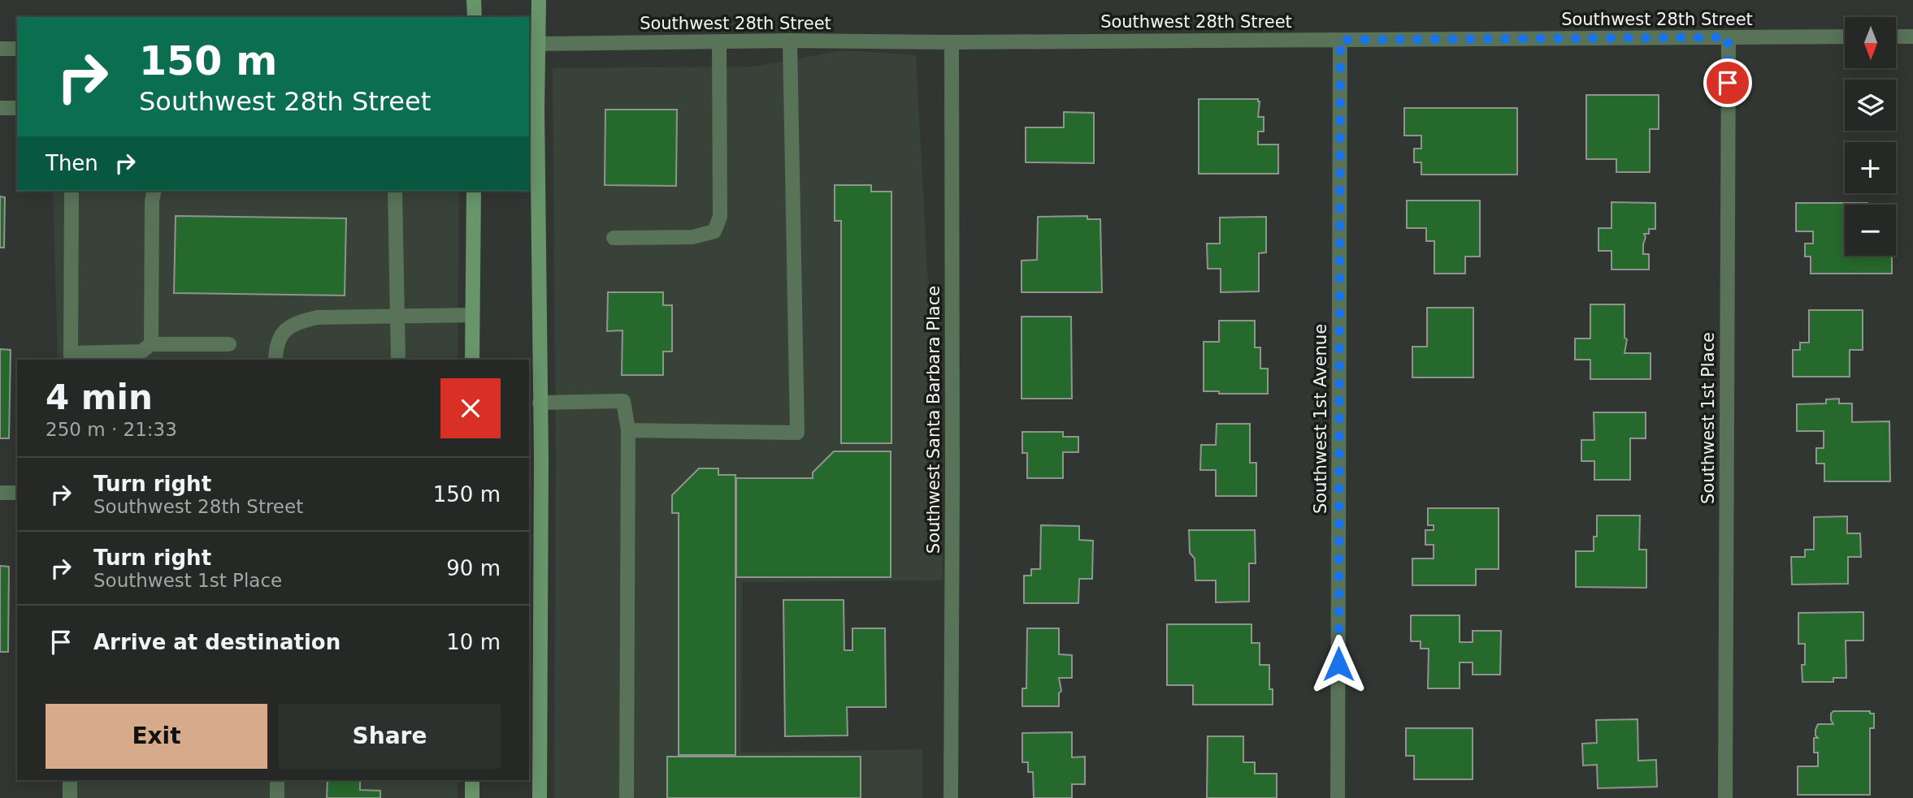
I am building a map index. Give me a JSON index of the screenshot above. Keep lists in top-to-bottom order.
{
  "streets": {
    "street": [
      "Southwest 28th Street",
      "Southwest 1st Place",
      "Southwest 1st Avenue",
      "Southwest Santa Barbara Place"
    ]
  },
  "crossings": [
    ["Southwest 28th Street", "Southwest 1st Place"],
    ["Southwest 28th Street", "Southwest 1st Avenue"],
    ["Southwest 28th Street", "Southwest Santa Barbara Place"]
  ],
  "north": "bottom",
  "page": {
    "map_buttons": ["+", "−"],
    "turn": ["150 m", "Southwest 28th Street"],
    "then": "Then",
    "heading": ["4 min", "250 m · 21:33"],
    "list": [
      {
        "name": "Turn right",
        "note": "Southwest 28th Street",
        "value": "150 m"
      },
      {
        "name": "Turn right",
        "note": "Southwest 1st Place",
        "value": "90 m"
      },
      {
        "name": "Arrive at destination",
        "value": "10 m"
      }
    ],
    "buttons": ["Exit", "Share"]
  }
}
